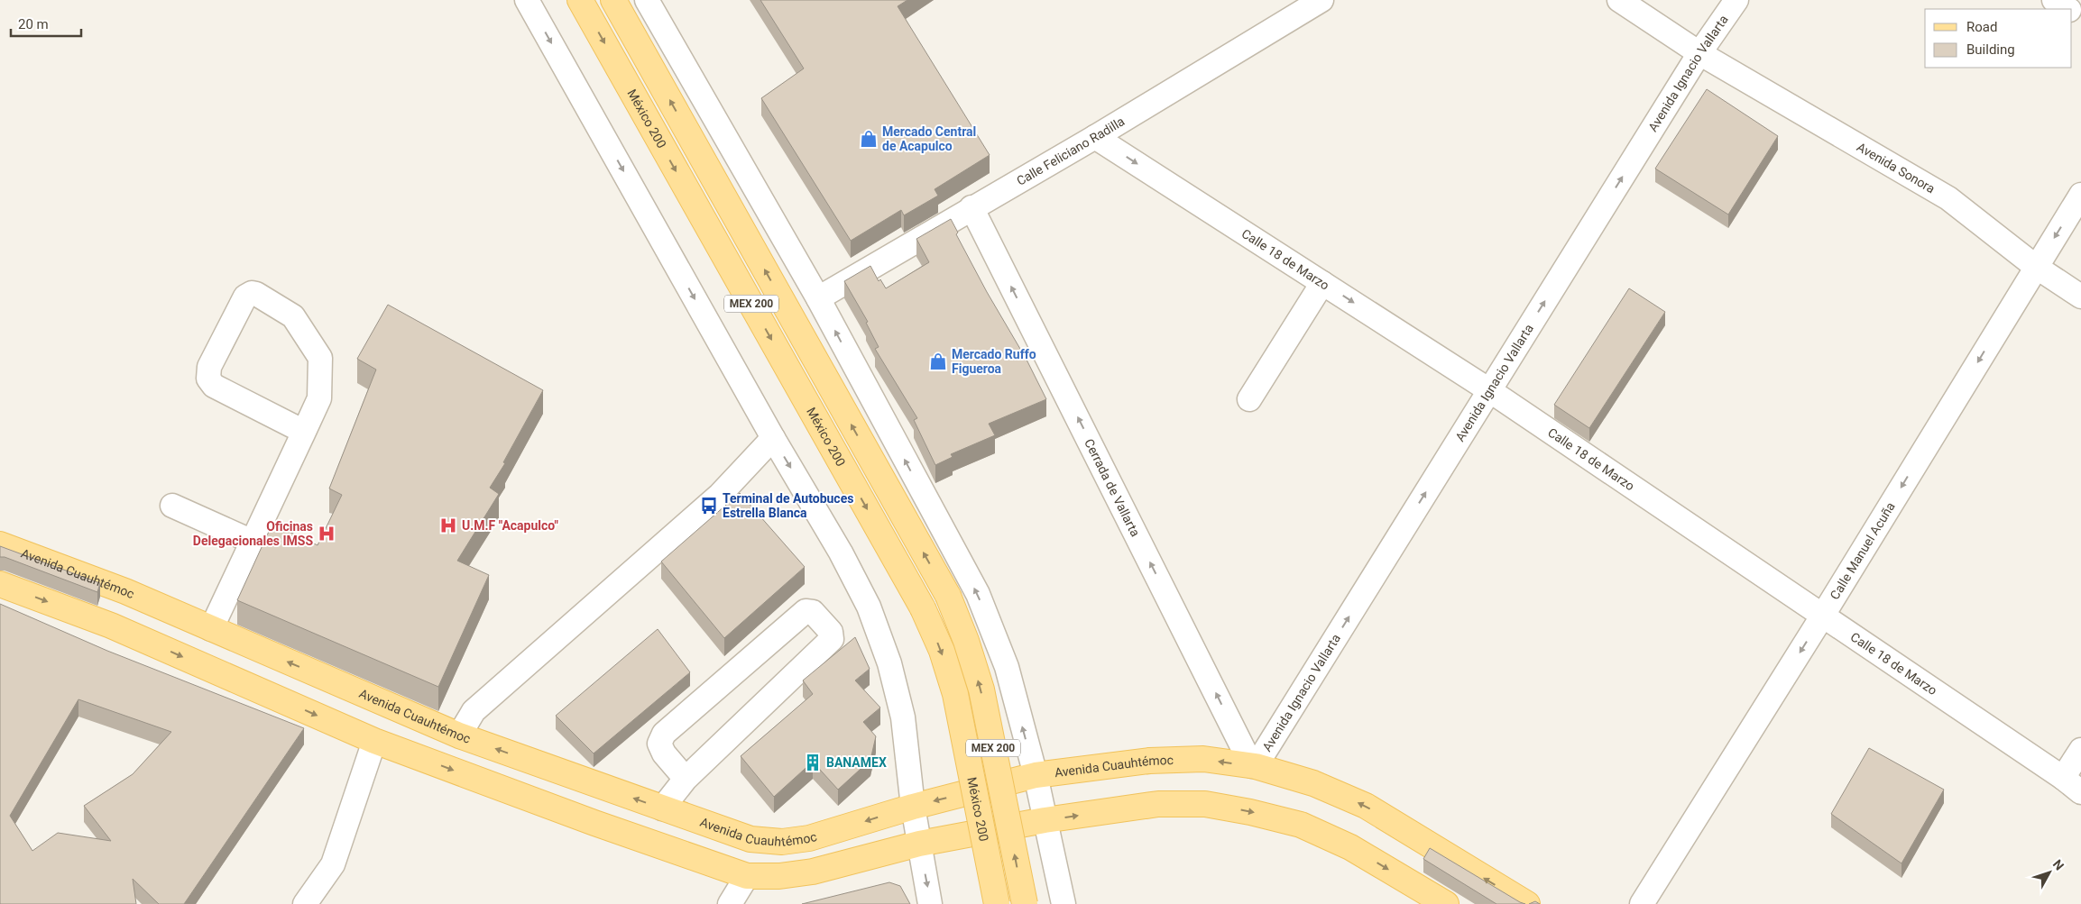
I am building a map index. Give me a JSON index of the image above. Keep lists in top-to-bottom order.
{
  "streets": {
    "main road": ["México 200", "MEX 200", "Avenida Cuauhtémoc"],
    "street": [
      "Avenida Ignacio Vallarta",
      "Calle Feliciano Radilla",
      "Avenida Sonora",
      "Calle 18 de Marzo",
      "Cerrada de Vallarta",
      "Calle Manuel Acuña"
    ]
  },
  "crossings": [
    ["Avenida Ignacio Vallarta", "Avenida Sonora"],
    ["Avenida Ignacio Vallarta", "Calle 18 de Marzo"],
    ["Avenida Ignacio Vallarta", "Cerrada de Vallarta"],
    ["Avenida Ignacio Vallarta", "Avenida Cuauhtémoc"],
    ["Calle Feliciano Radilla", "Calle 18 de Marzo"],
    ["Calle Feliciano Radilla", "Cerrada de Vallarta"],
    ["Avenida Sonora", "Calle Manuel Acuña"],
    ["Calle 18 de Marzo", "Calle Manuel Acuña"],
    ["Cerrada de Vallarta", "Avenida Cuauhtémoc"]
  ],
  "one_way": ["Avenida Ignacio Vallarta", "Calle 18 de Marzo", "Calle Manuel Acuña"],
  "places": {
    "shop": ["Mercado Central de Acapulco", "Mercado Ruffo Figueroa"],
    "bus stop": ["Terminal de Autobuces Estrella Blanca"],
    "hospital": ["U.M.F \"Acapulco\"", "Oficinas Delegacionales IMSS"],
    "building": ["BANAMEX"]
  },
  "legend": ["Road", "Building"],
  "scale_bar": "20 m",
  "north": "top right"
}
